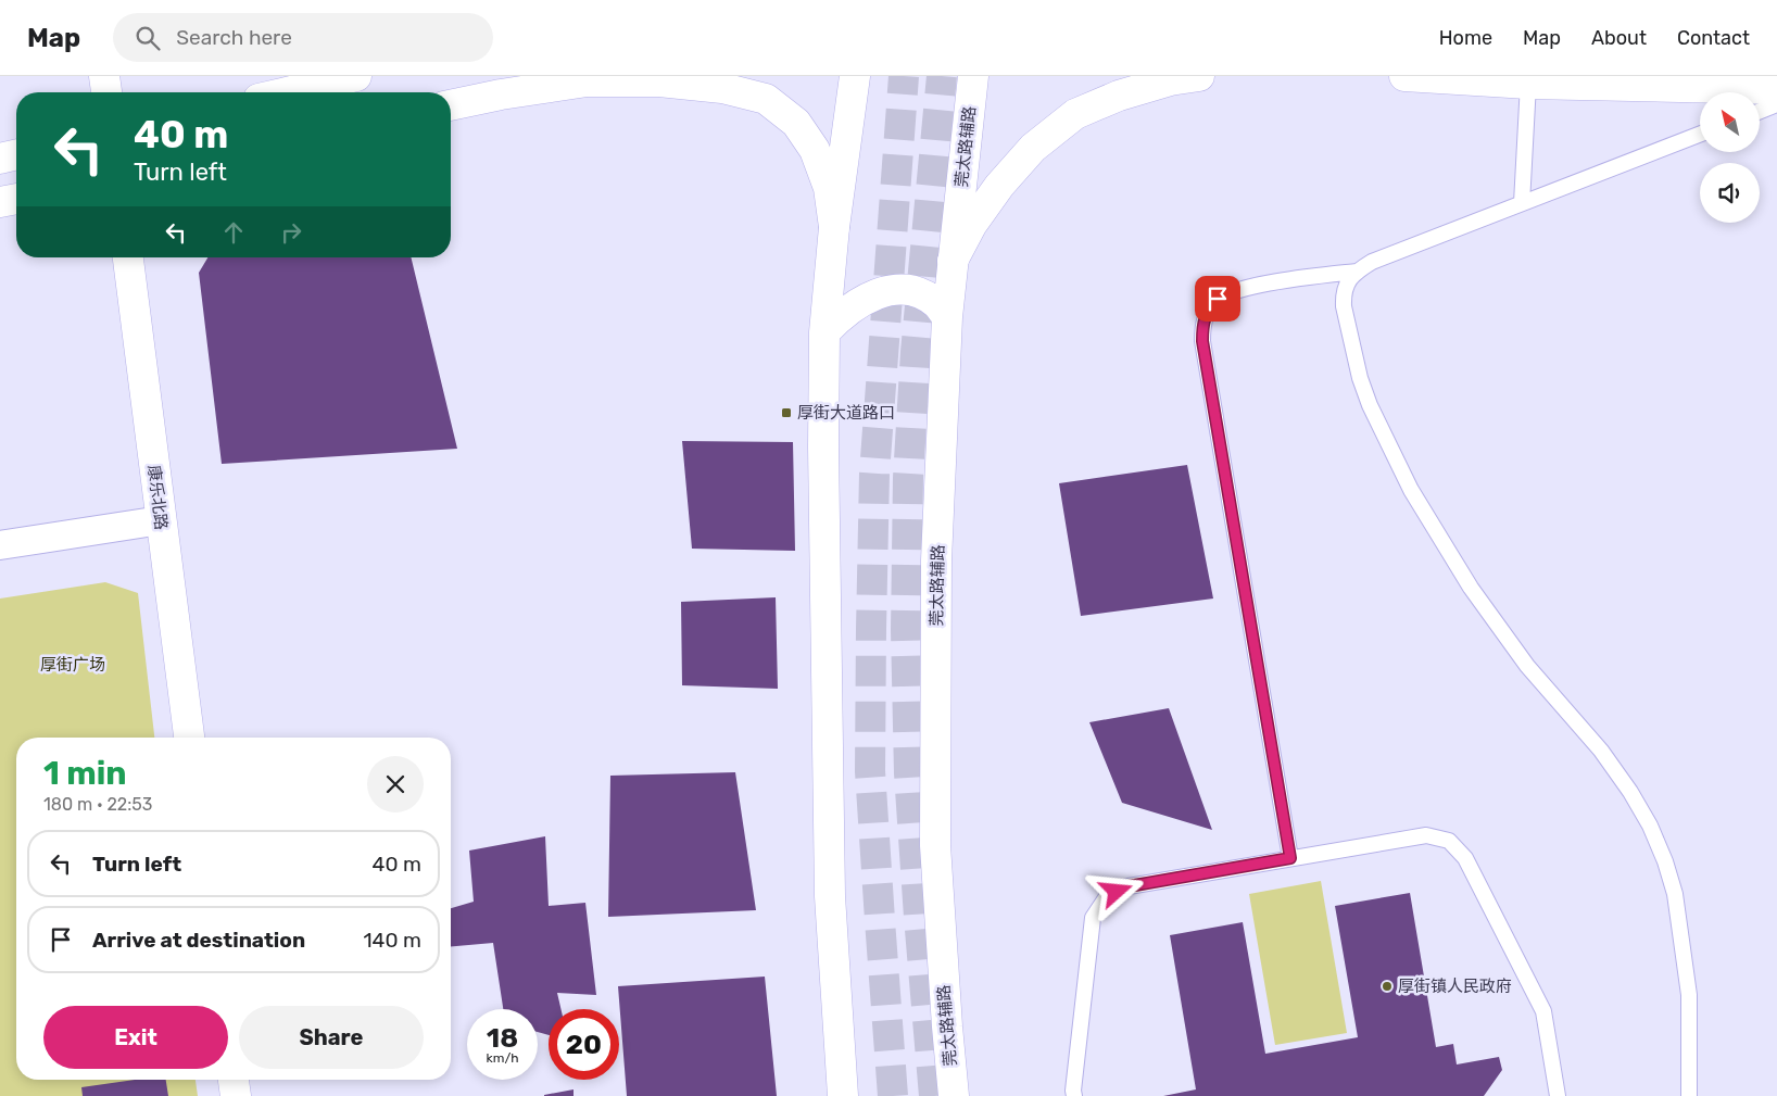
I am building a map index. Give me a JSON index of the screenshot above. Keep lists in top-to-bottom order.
{
  "streets": {
    "main road": ["莞太路辅路", "康乐北路"]
  },
  "parks": ["厚街广场"],
  "places": {
    "transit": ["厚街大道路口"],
    "other": ["厚街镇人民政府"]
  },
  "north": "top left",
  "page": {
    "header": "Map",
    "search": "Search here",
    "nav": [
      "Home",
      "Map",
      "About",
      "Contact"
    ],
    "turn": ["40 m", "Turn left"],
    "heading": ["1 min", "180 m · 22:53"],
    "list": [
      {
        "name": "Turn left",
        "value": "40 m"
      },
      {
        "name": "Arrive at destination",
        "value": "140 m"
      }
    ],
    "buttons": ["Exit", "Share"],
    "speed": "18 km/h",
    "limit": "20"
  }
}
